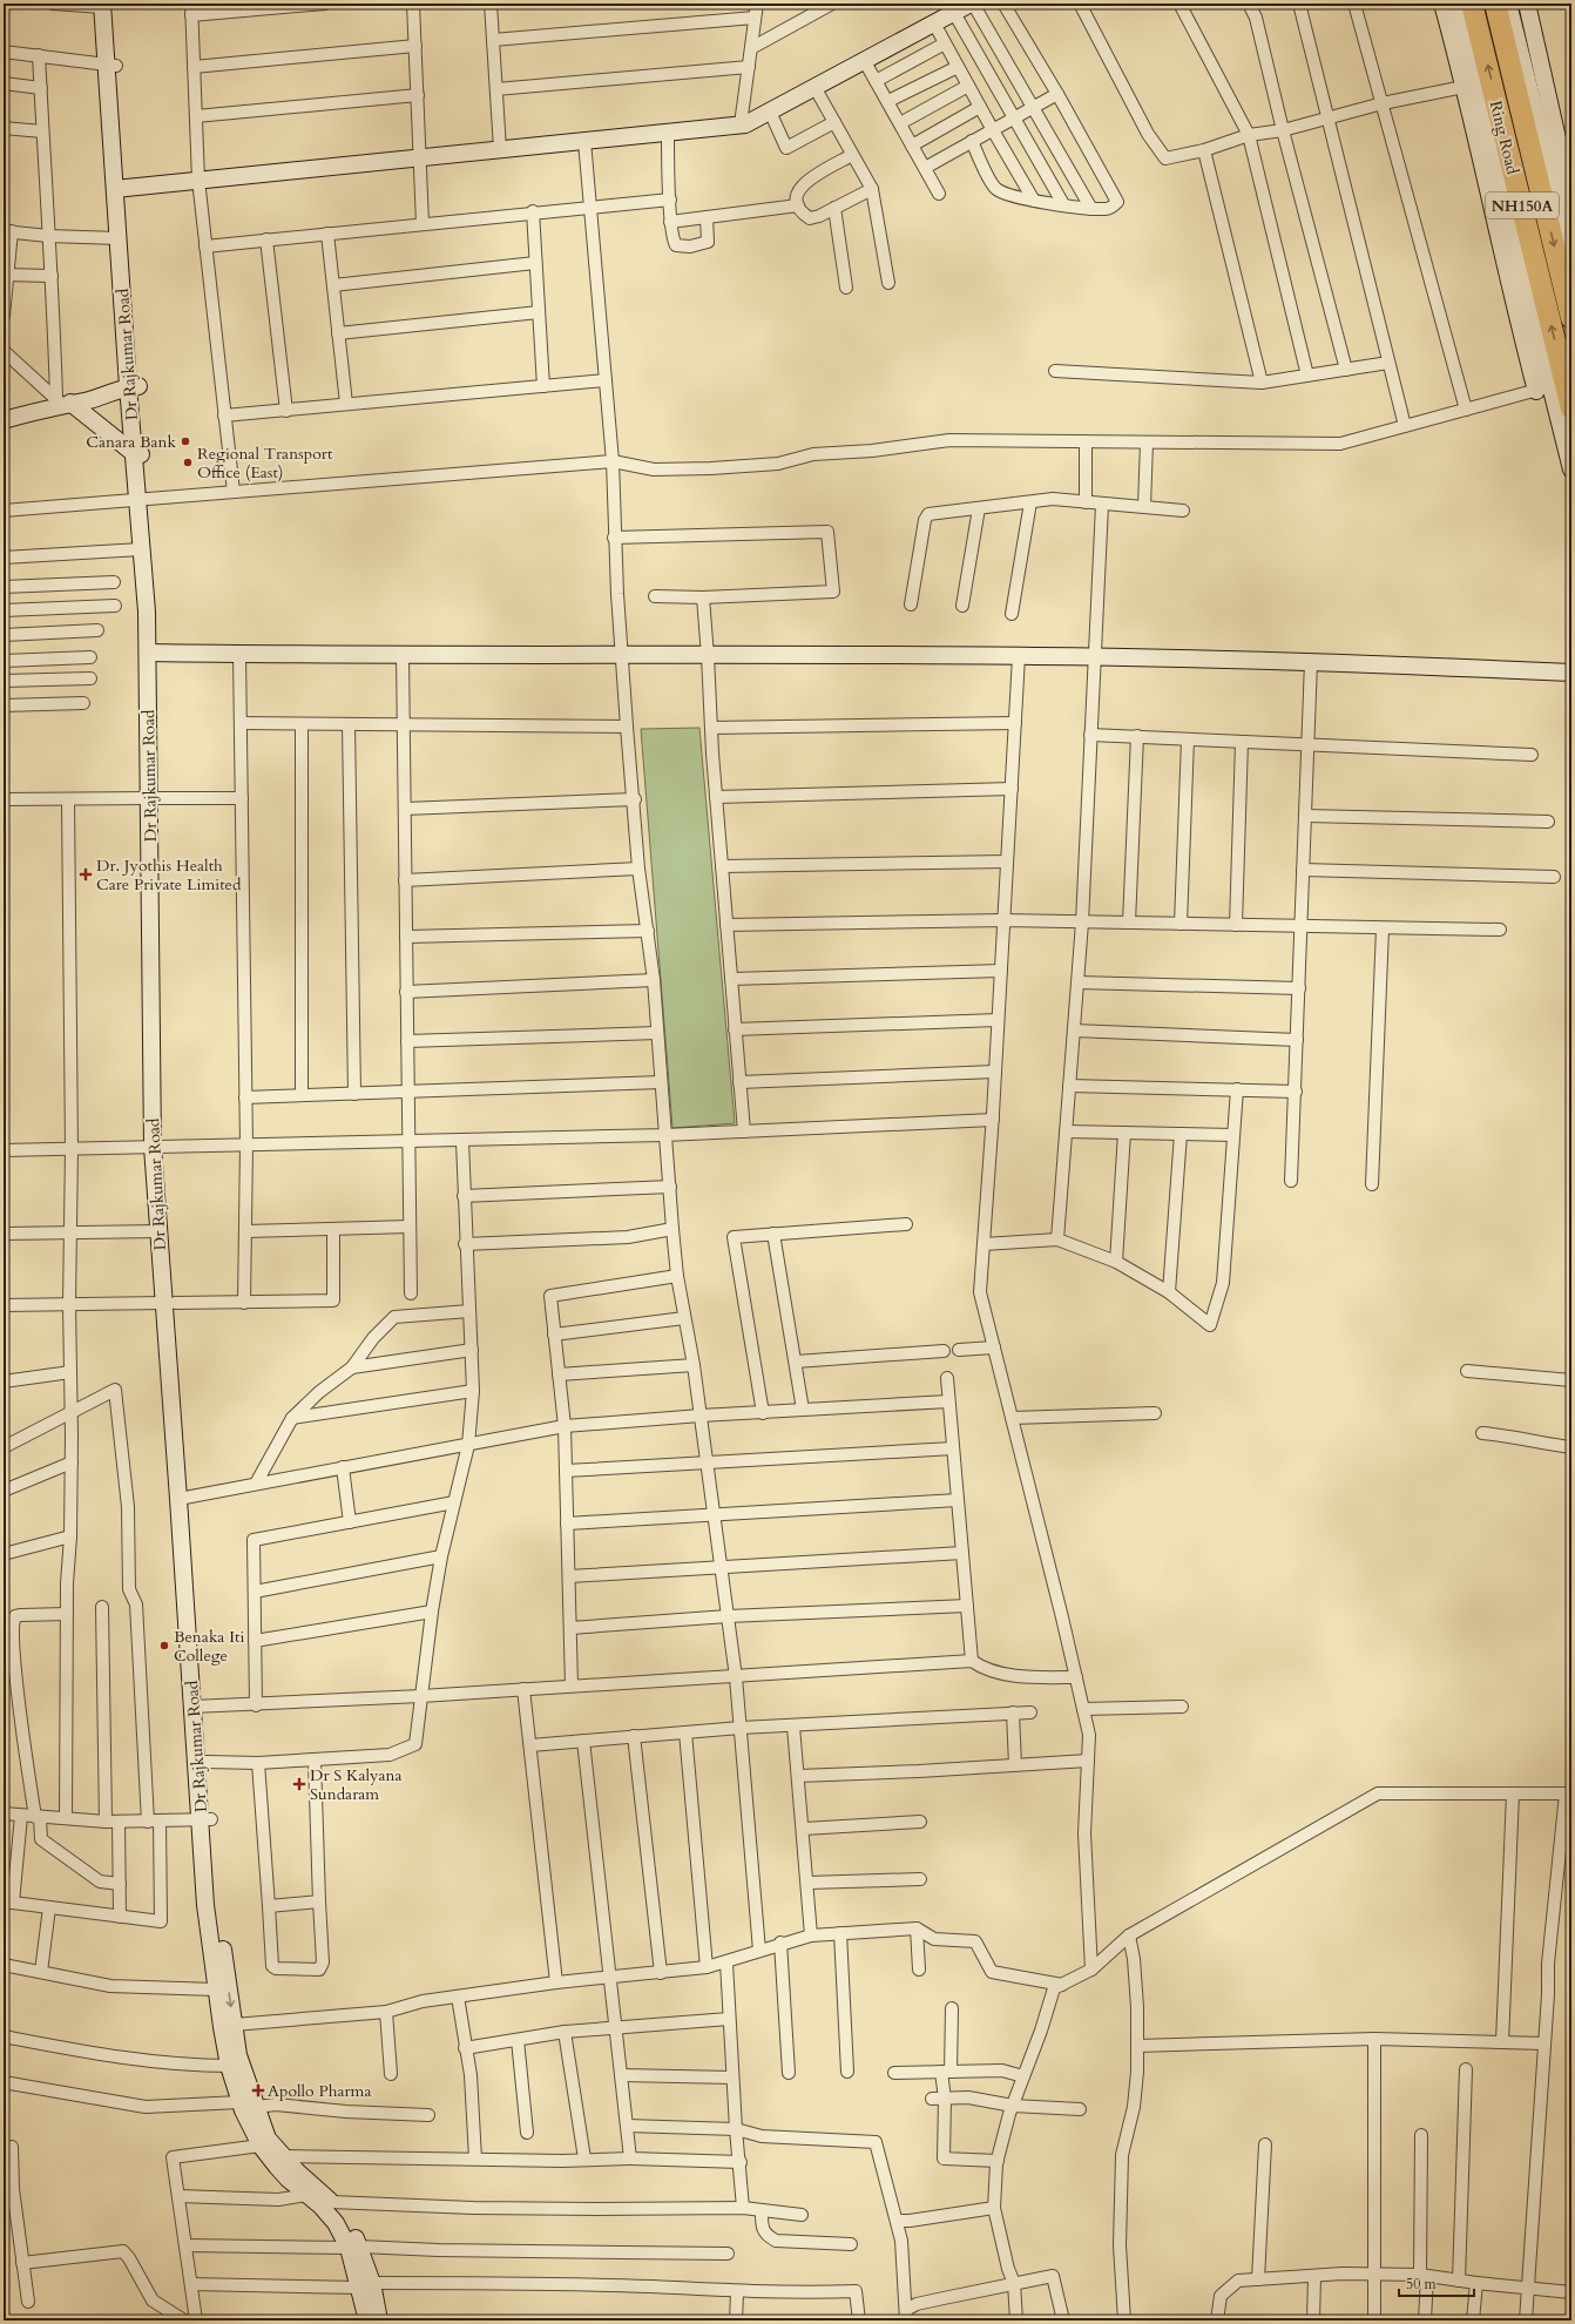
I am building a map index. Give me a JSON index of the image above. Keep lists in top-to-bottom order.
{
  "streets": {
    "highway": ["Ring Road", "NH150A"],
    "main road": ["Dr Rajkumar Road"]
  },
  "places": {
    "other": ["Canara Bank", "Regional Transport Office (East)", "Benaka Iti College"],
    "health": ["Dr. Jyothis Health Care Private Limited", "Dr S Kalyana Sundaram", "Apollo Pharma"]
  },
  "scale_bar": "50 m"
}
